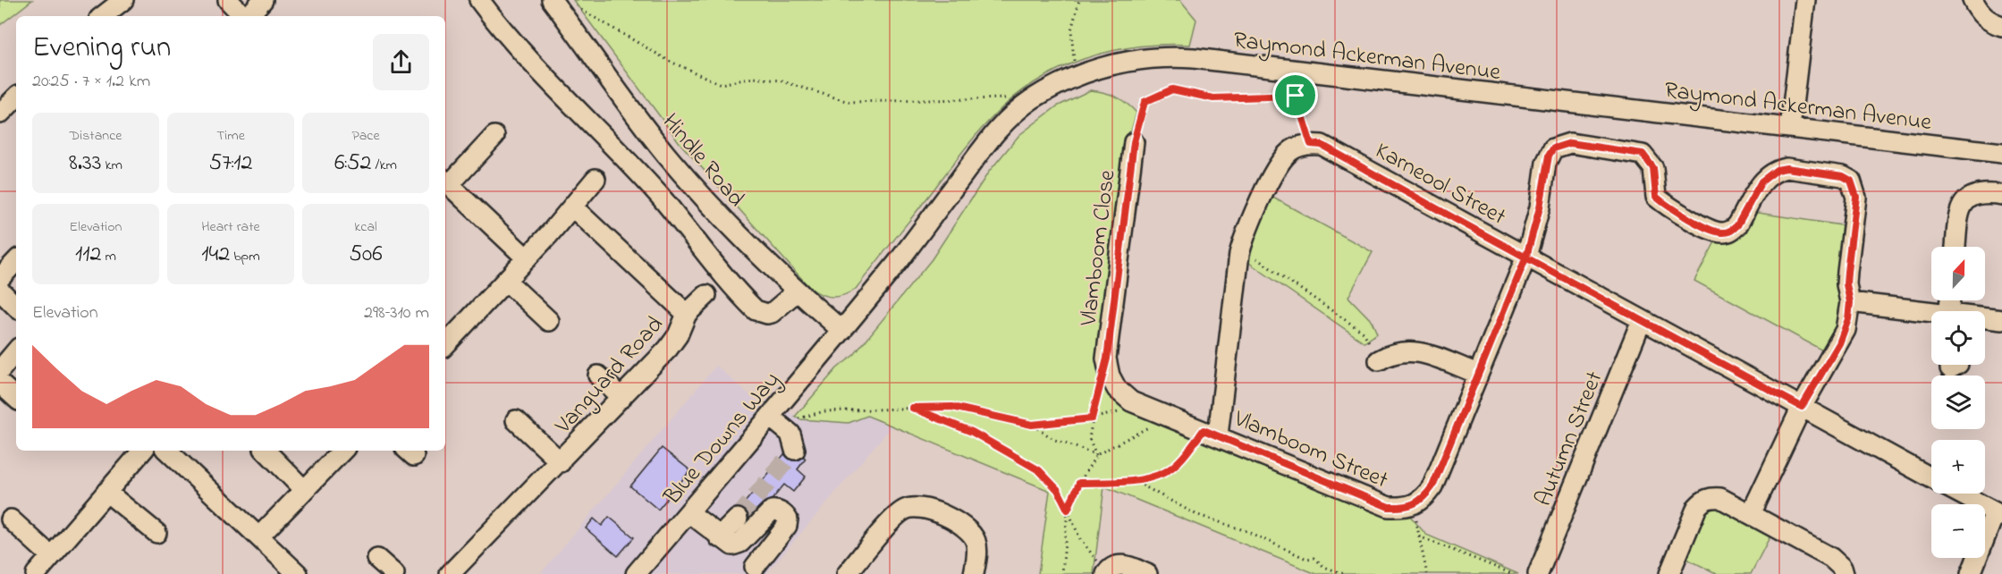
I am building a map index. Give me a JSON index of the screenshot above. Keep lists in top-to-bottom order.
{
  "streets": {
    "street": [
      "Raymond Ackerman Avenue",
      "Hindle Road",
      "Karneool Street",
      "Vlamboom Close",
      "Vanguard Road",
      "Blue Downs Way",
      "Autumn Street",
      "Vlamboom Street"
    ]
  },
  "crossings": [
    ["Raymond Ackerman Avenue", "Hindle Road"],
    ["Raymond Ackerman Avenue", "Blue Downs Way"],
    ["Hindle Road", "Blue Downs Way"],
    ["Karneool Street", "Autumn Street"],
    ["Vlamboom Close", "Vlamboom Street"]
  ],
  "north": "top",
  "page": {
    "heading": ["Evening run", "20:25 · 7 × 1.2 km"],
    "stats": [
      ["Distance", "8.33 km"],
      ["Time", "57:12"],
      ["Pace", "6:52 /km"],
      ["Elevation", "112 m"],
      ["Heart rate", "142 bpm"],
      ["kcal", "506"]
    ],
    "map_buttons": ["+", "−"],
    "chart": ["Elevation", "298–310 m"]
  }
}
